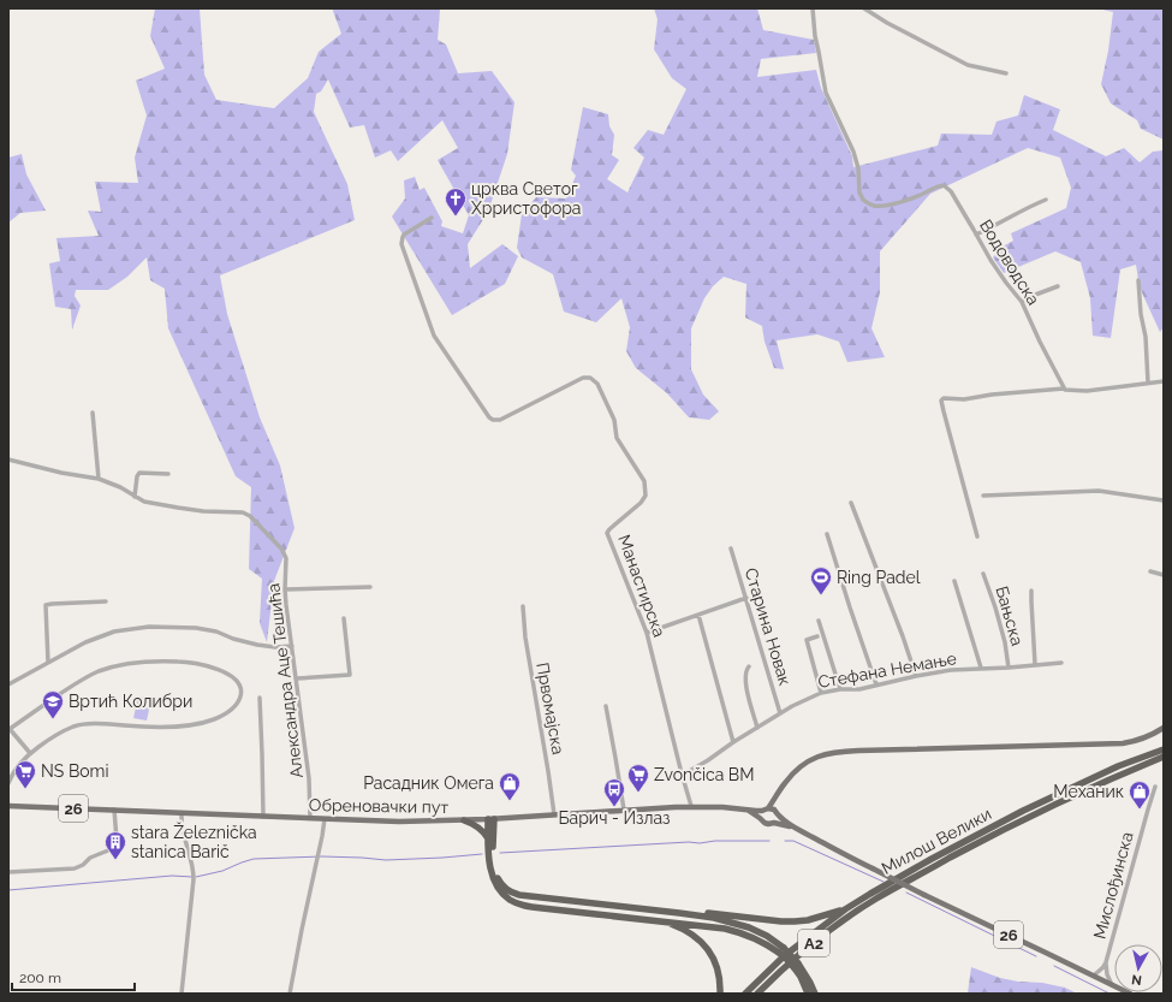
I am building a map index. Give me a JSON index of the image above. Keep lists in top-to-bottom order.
{
  "streets": {
    "highway": ["Милош Велики", "A2"],
    "main road": ["Обреновачки пут", "26"],
    "street": [
      "Водоводска",
      "Манастирска",
      "Бањска",
      "Старина Новак",
      "Стефана Немање",
      "Александра Аце Тешића",
      "Првомајска",
      "Мислођинска"
    ]
  },
  "crossings": [
    ["Манастирска", "Стефана Немање"],
    ["Манастирска", "Обреновачки пут"],
    ["Бањска", "Стефана Немање"],
    ["Старина Новак", "Стефана Немање"],
    ["Александра Аце Тешића", "Обреновачки пут"],
    ["Првомајска", "Обреновачки пут"],
    ["Обреновачки пут", "26"],
    ["26", "Мислођинска"]
  ],
  "places": {
    "church": ["црква Светог Хрристофора"],
    "sports": ["Ring Padel"],
    "school or university": ["Вртић Колибри"],
    "supermarket": ["NS Bomi", "Zvončica BM"],
    "shop": ["Расадник Омега", "Механик"],
    "bus stop": ["Барич - Излаз"],
    "building": ["stara Železnička stanica Barič"]
  },
  "scale_bar": "200 m",
  "north": "bottom"
}
